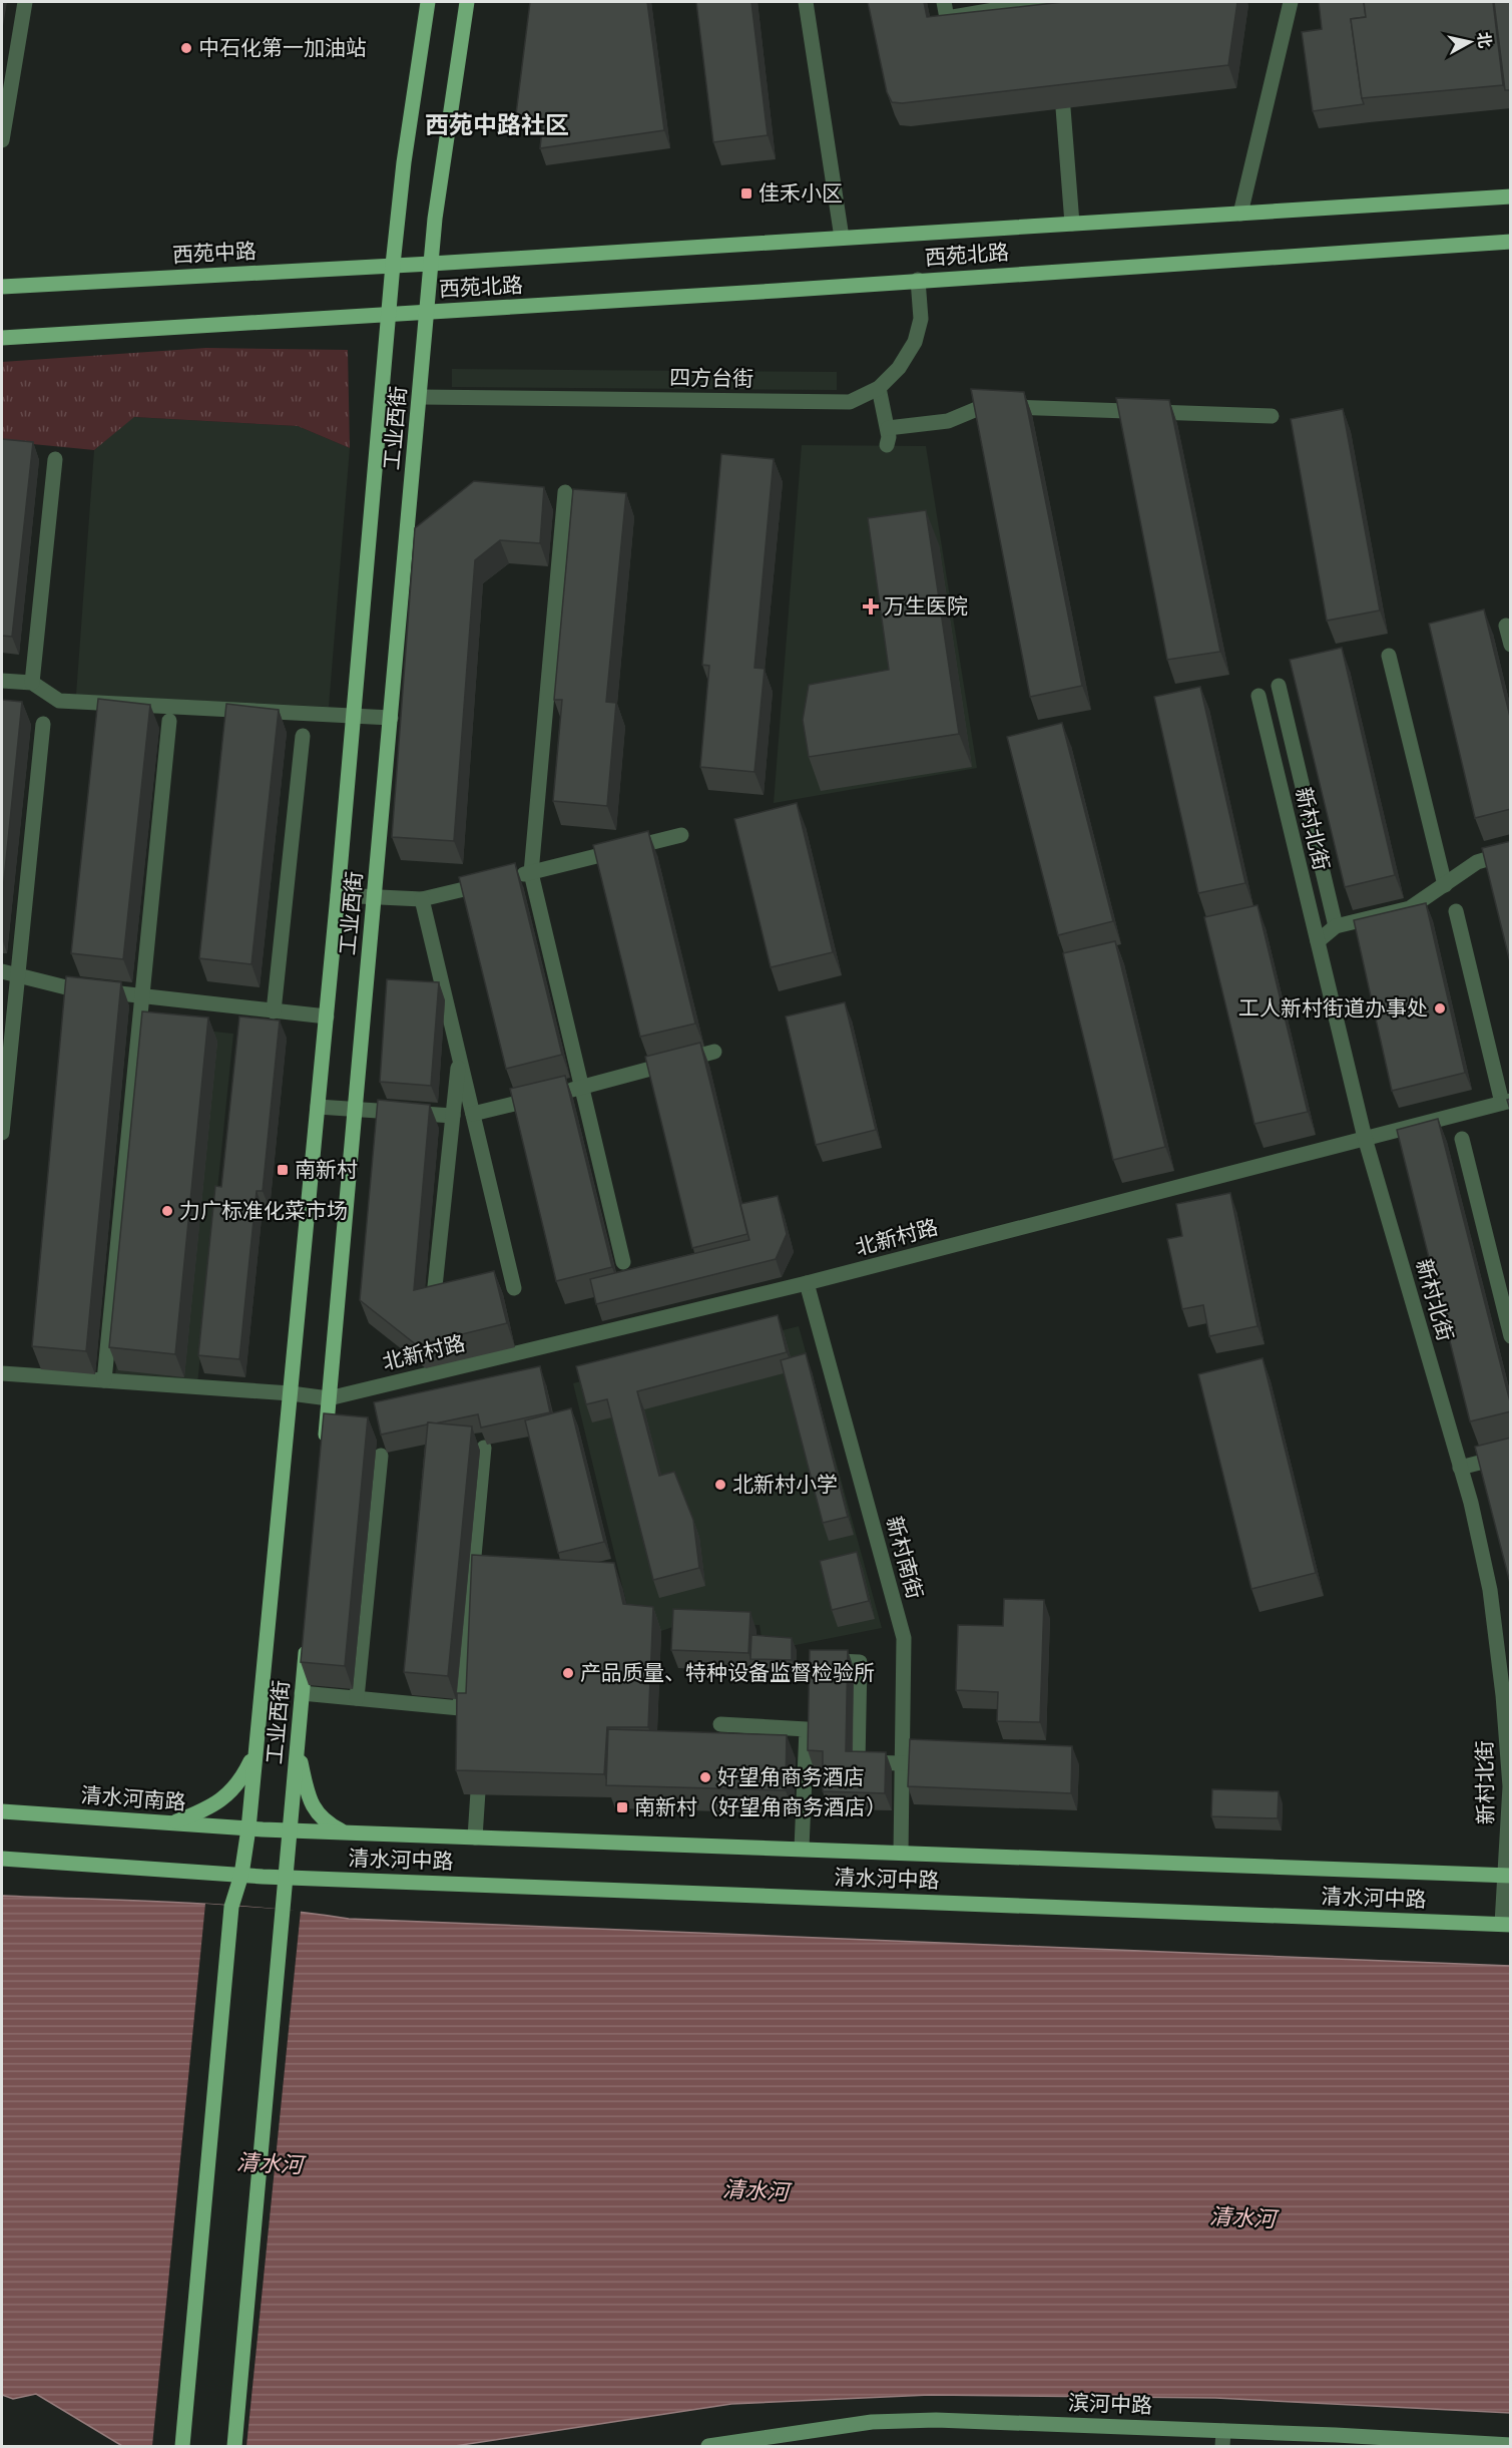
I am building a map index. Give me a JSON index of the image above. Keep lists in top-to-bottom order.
{
  "streets": {
    "main road": [
      "西苑中路",
      "西苑北路",
      "工业西街",
      "清水河南路",
      "清水河中路",
      "滨河中路"
    ],
    "street": [
      "四方台街",
      "新村北街",
      "北新村路",
      "新村南街"
    ]
  },
  "crossings": [
    ["西苑中路", "西苑北路"],
    ["西苑中路", "工业西街"],
    ["西苑北路", "四方台街"],
    ["西苑北路", "工业西街"],
    ["四方台街", "工业西街"],
    ["工业西街", "北新村路"],
    ["工业西街", "清水河南路"],
    ["工业西街", "清水河中路"],
    ["新村北街", "北新村路"],
    ["新村北街", "清水河中路"],
    ["北新村路", "新村南街"],
    ["新村南街", "清水河中路"],
    ["清水河南路", "清水河中路"]
  ],
  "districts": ["西苑中路社区"],
  "water": ["清水河"],
  "places": {
    "other": [
      "中石化第一加油站",
      "工人新村街道办事处",
      "力广标准化菜市场",
      "北新村小学",
      "产品质量、特种设备监督检验所",
      "好望角商务酒店"
    ],
    "transit": ["佳禾小区", "南新村", "南新村（好望角商务酒店）"],
    "health": ["万生医院"]
  },
  "north": "right"
}
